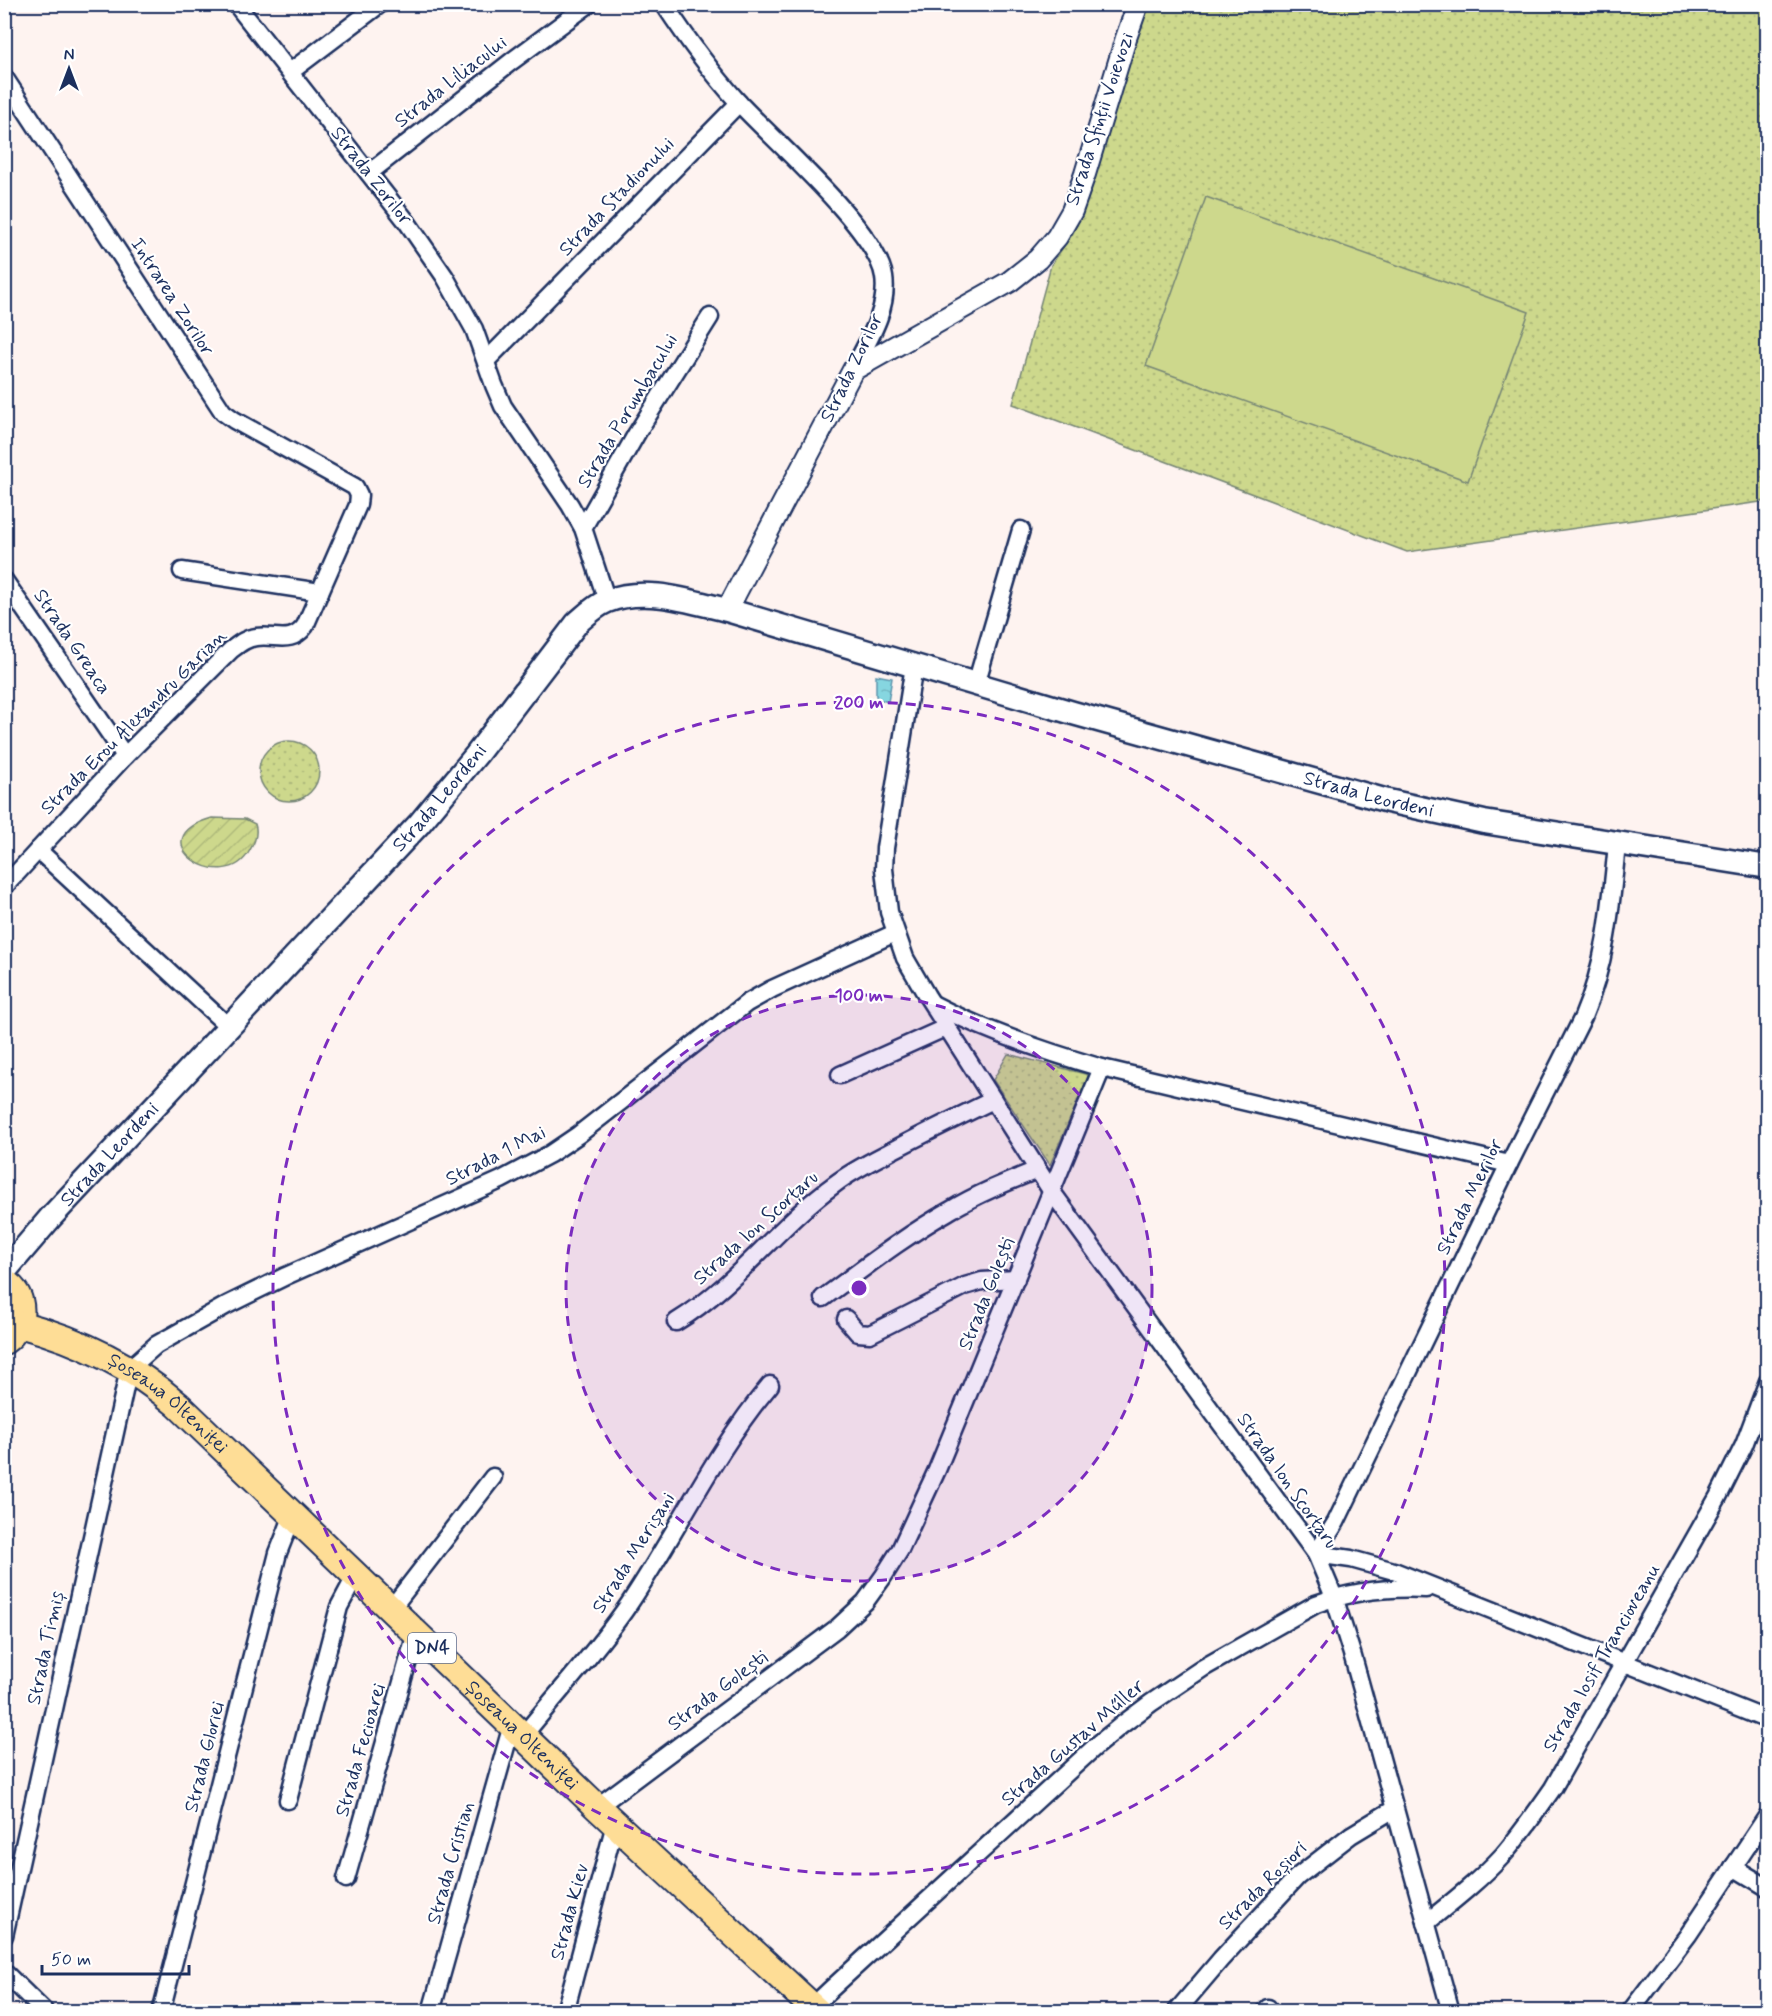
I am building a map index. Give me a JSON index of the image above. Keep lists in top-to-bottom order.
{
  "streets": {
    "main road": ["Strada Leordeni", "Șoseaua Olteniței", "DN4"],
    "street": [
      "Strada Liliacului",
      "Strada Sfinții Voievozi",
      "Strada Zorilor",
      "Strada Stadionului",
      "Intrarea Zorilor",
      "Strada Porumbacului",
      "Strada Greaca",
      "Strada Erou Alexandru Garian",
      "Strada 1 Mai",
      "Strada Merilor",
      "Strada Ion Scorțaru",
      "Strada Golești",
      "Strada Merișani",
      "Strada Timiș",
      "Strada Iosif Trancioveanu",
      "Strada Gustav Műller",
      "Strada Fecioarei",
      "Strada Gloriei",
      "Strada Cristian",
      "Strada Roșiori",
      "Strada Kiev"
    ]
  },
  "crossings": [
    ["Strada Liliacului", "Strada Zorilor"],
    ["Strada Sfinții Voievozi", "Strada Zorilor"],
    ["Strada Zorilor", "Strada Stadionului"],
    ["Strada Zorilor", "Strada Porumbacului"],
    ["Strada Zorilor", "Strada Leordeni"],
    ["Strada Stadionului", "Strada Porumbacului"],
    ["Intrarea Zorilor", "Strada Erou Alexandru Garian"],
    ["Strada Porumbacului", "Strada Leordeni"],
    ["Strada Greaca", "Strada Erou Alexandru Garian"],
    ["Strada Leordeni", "Strada Merilor"],
    ["Strada Leordeni", "Strada Ion Scorțaru"],
    ["Strada 1 Mai", "Strada Ion Scorțaru"],
    ["Strada 1 Mai", "Șoseaua Olteniței"],
    ["Strada 1 Mai", "Strada Timiș"],
    ["Strada Merilor", "Strada Ion Scorțaru"],
    ["Strada Merilor", "Strada Gustav Műller"],
    ["Strada Ion Scorțaru", "Strada Golești"],
    ["Strada Ion Scorțaru", "Strada Iosif Trancioveanu"],
    ["Strada Ion Scorțaru", "Strada Gustav Műller"],
    ["Strada Ion Scorțaru", "Strada Roșiori"],
    ["Strada Golești", "Șoseaua Olteniței"],
    ["Strada Golești", "Strada Kiev"],
    ["Șoseaua Olteniței", "Strada Merișani"],
    ["Șoseaua Olteniței", "Strada Timiș"],
    ["Șoseaua Olteniței", "Strada Gustav Műller"],
    ["Șoseaua Olteniței", "Strada Fecioarei"],
    ["Șoseaua Olteniței", "Strada Gloriei"],
    ["Șoseaua Olteniței", "Strada Cristian"],
    ["Șoseaua Olteniței", "Strada Kiev"],
    ["Strada Merișani", "Strada Cristian"],
    ["Strada Iosif Trancioveanu", "Strada Gustav Műller"]
  ],
  "scale_bar": "50 m",
  "north": "top",
  "rings": ["200 m", "100 m"]
}
